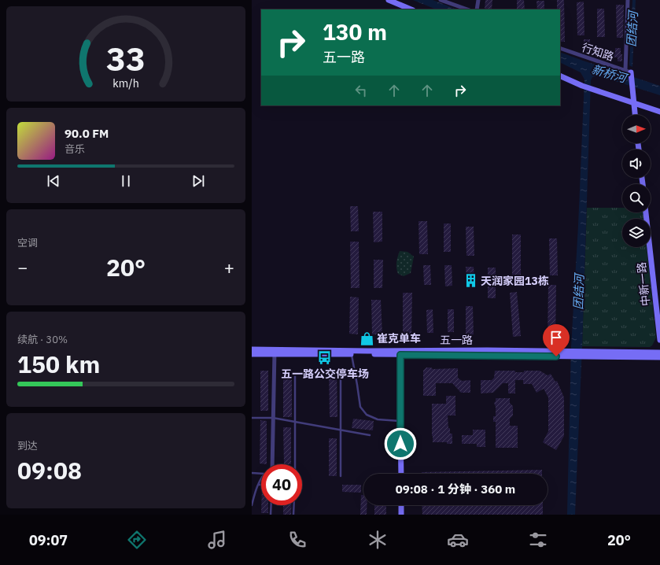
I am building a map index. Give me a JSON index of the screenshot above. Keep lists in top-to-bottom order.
{
  "streets": {
    "main road": ["中新一路", "五一路"],
    "street": ["行知路"]
  },
  "water": ["团结河", "新桥河"],
  "places": {
    "building": ["天润家园13栋"],
    "shop": ["崔克单车"],
    "bus stop": ["五一路公交停车场"]
  },
  "north": "right",
  "page": {
    "turn": ["130 m", "五一路"],
    "song": ["90.0 FM", "音乐"],
    "tile": [
      "空调",
      ["续航 · 30%", "150 km"],
      ["到达", "09:08"]
    ],
    "heat": ["−", "20°", "+"],
    "limit": "40",
    "trip": "09:08 · 1 分钟 · 360 m",
    "tabs": ["09:07", "20°"],
    "gauge": ["33", "km/h"]
  }
}
